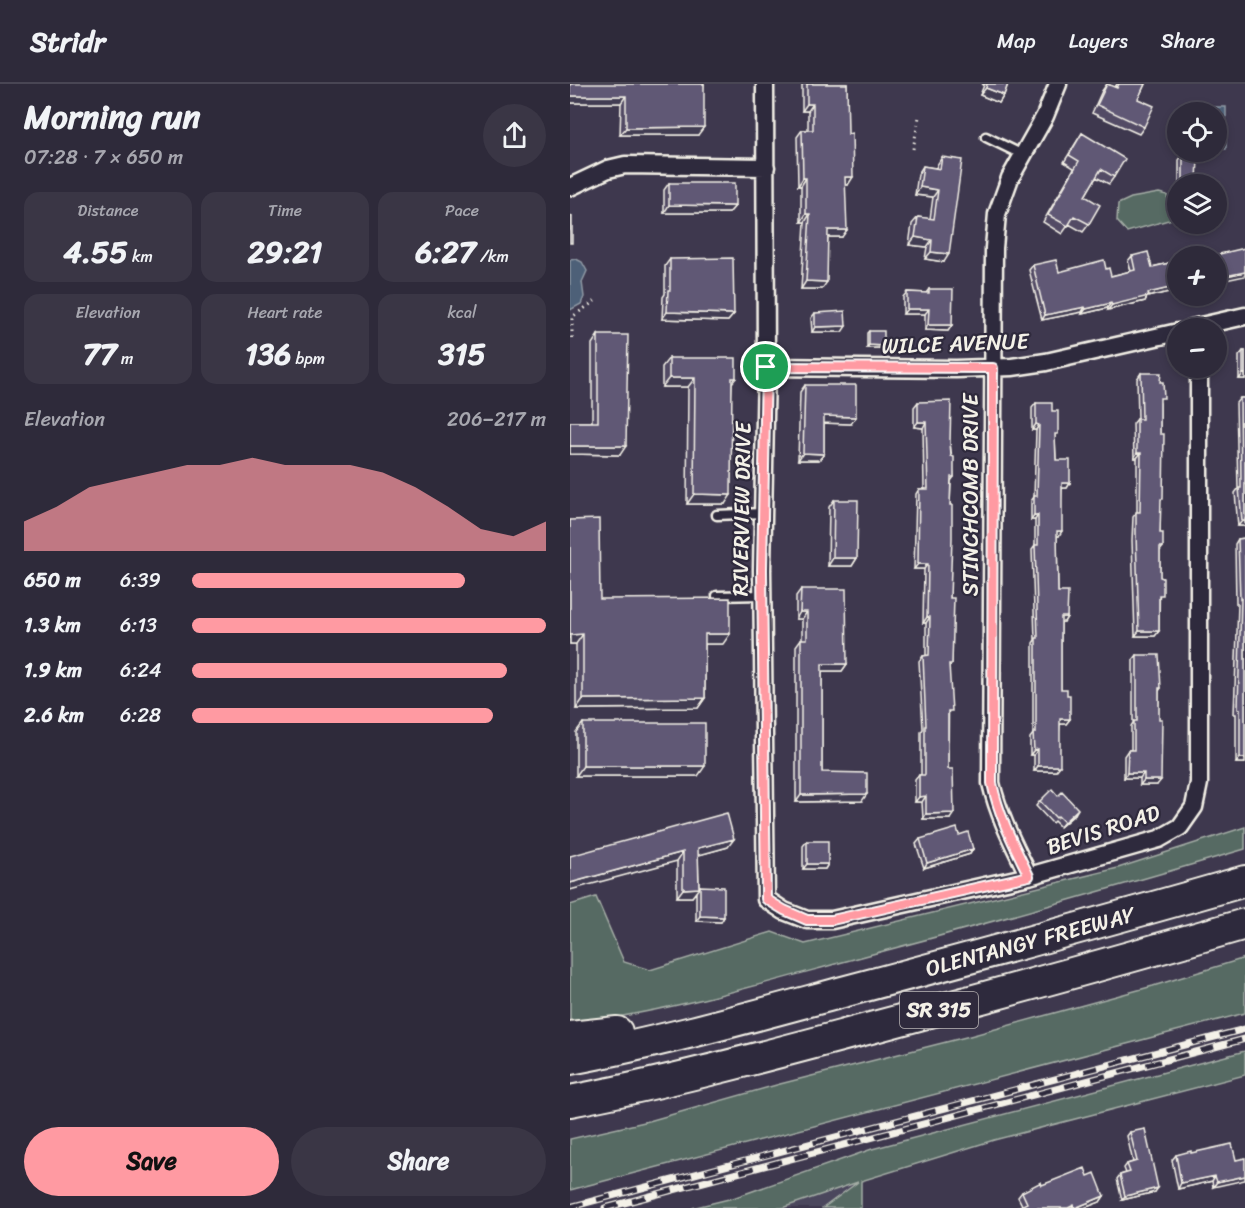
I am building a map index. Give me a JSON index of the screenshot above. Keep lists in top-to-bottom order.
{
  "streets": {
    "highway": ["OLENTANGY FREEWAY", "SR 315"],
    "street": [
      "WILCE AVENUE",
      "STINCHCOMB DRIVE",
      "RIVERVIEW DRIVE",
      "BEVIS ROAD"
    ]
  },
  "crossings": [
    ["WILCE AVENUE", "STINCHCOMB DRIVE"],
    ["WILCE AVENUE", "RIVERVIEW DRIVE"],
    ["STINCHCOMB DRIVE", "BEVIS ROAD"],
    ["RIVERVIEW DRIVE", "BEVIS ROAD"]
  ],
  "page": {
    "header": "Stridr",
    "nav": ["Map", "Layers", "Share"],
    "heading": ["Morning run", "07:28 · 7 × 650 m"],
    "map_buttons": ["+", "−"],
    "stats": [
      ["Distance", "4.55 km"],
      ["Time", "29:21"],
      ["Pace", "6:27 /km"],
      ["Elevation", "77 m"],
      ["Heart rate", "136 bpm"],
      ["kcal", "315"]
    ],
    "chart": ["Elevation", "206–217 m"],
    "list": [
      {
        "name": "650 m",
        "note": "6:39"
      },
      {
        "name": "1.3 km",
        "note": "6:13"
      },
      {
        "name": "1.9 km",
        "note": "6:24"
      },
      {
        "name": "2.6 km",
        "note": "6:28"
      }
    ],
    "buttons": ["Save", "Share"]
  }
}
